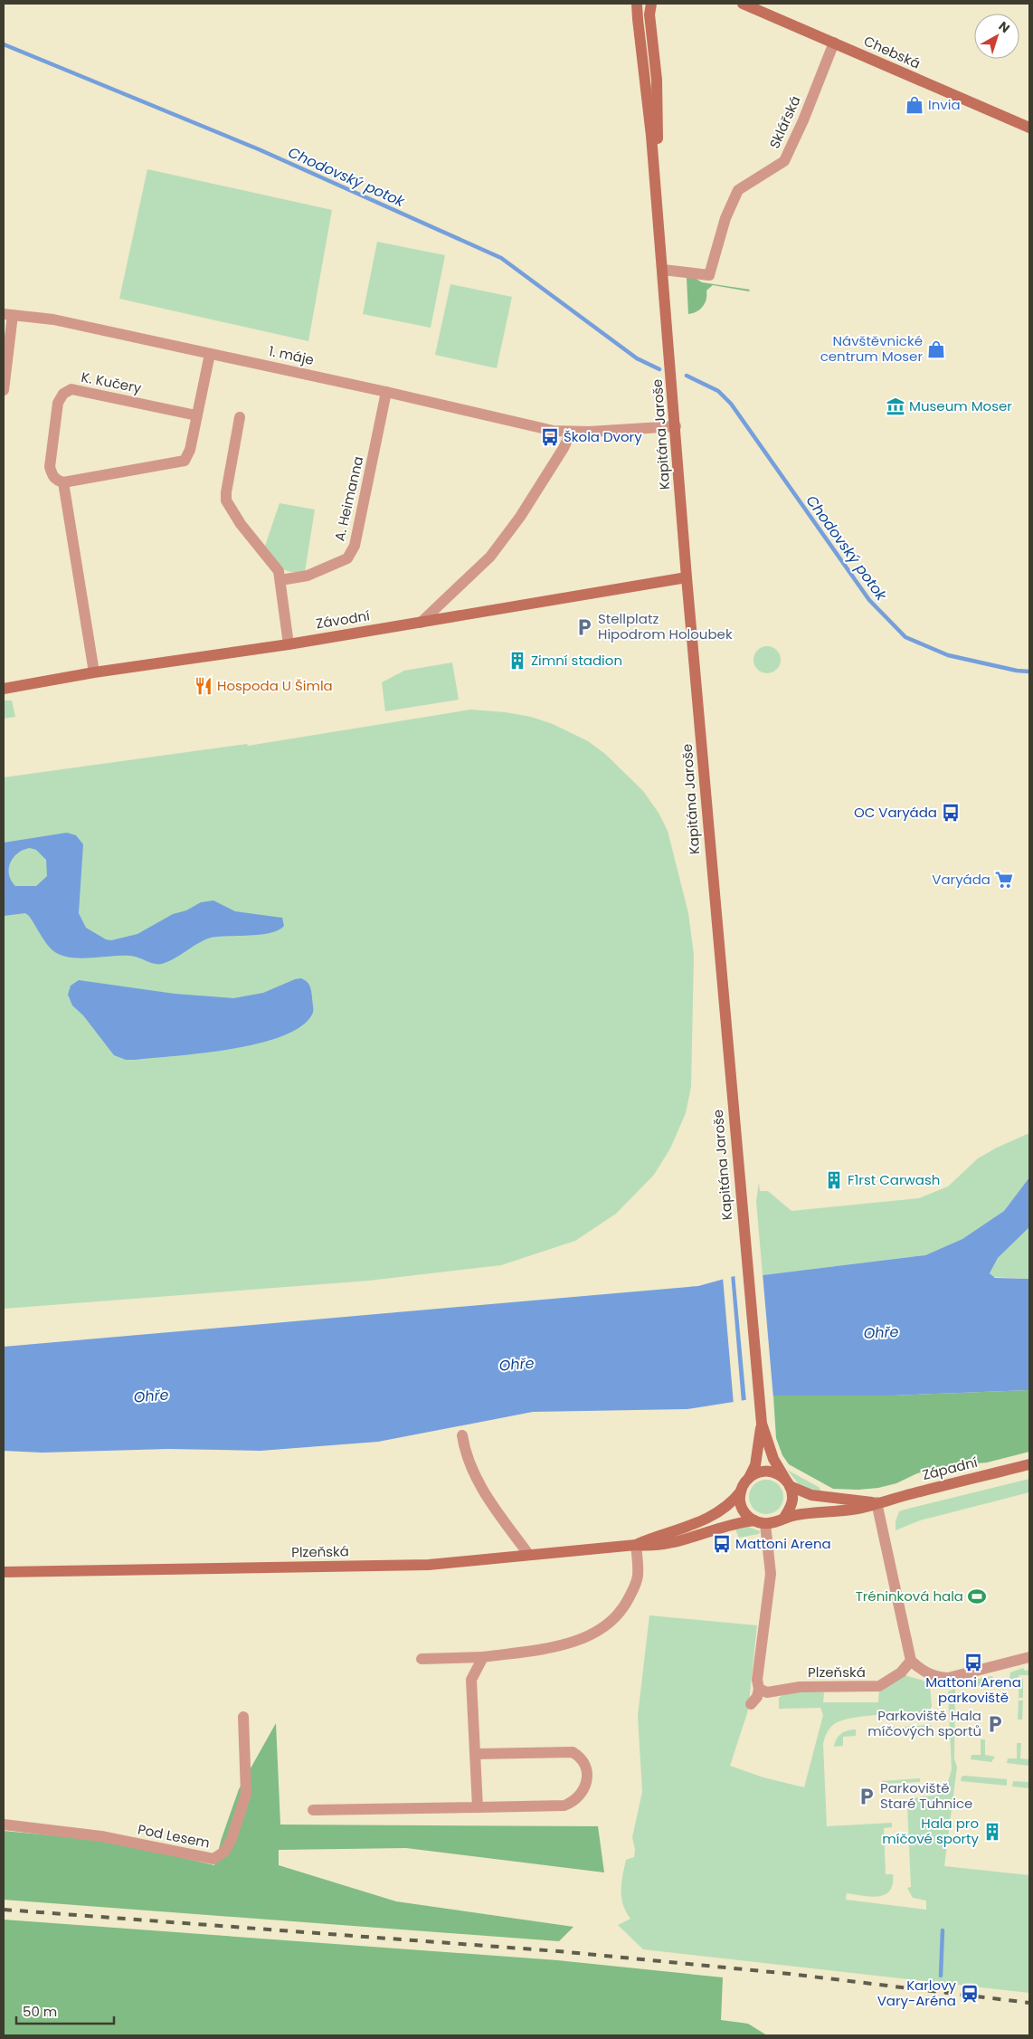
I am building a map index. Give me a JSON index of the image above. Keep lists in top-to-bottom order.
{
  "streets": {
    "street": [
      "Chebská",
      "Sklářská",
      "1. máje",
      "K. Kučery",
      "Kapitána Jaroše",
      "A. Heimanna",
      "Závodní",
      "Západní",
      "Plzeňská",
      "Pod Lesem"
    ]
  },
  "crossings": [
    ["Chebská", "Sklářská"],
    ["Sklářská", "Kapitána Jaroše"],
    ["1. máje", "Kapitána Jaroše"],
    ["1. máje", "A. Heimanna"],
    ["K. Kučery", "Závodní"],
    ["Kapitána Jaroše", "Závodní"],
    ["Kapitána Jaroše", "Západní"],
    ["Kapitána Jaroše", "Plzeňská"],
    ["Západní", "Plzeňská"]
  ],
  "water": ["Chodovský potok", "Ohře"],
  "places": {
    "shop": ["Invia", "Návštěvnické centrum Moser"],
    "museum": ["Museum Moser"],
    "bus stop": [
      "Škola Dvory",
      "OC Varyáda",
      "Mattoni Arena",
      "Mattoni Arena parkoviště"
    ],
    "parking": ["Stellplatz Hipodrom Holoubek", "Parkoviště Hala míčových sportů", "Parkoviště Staré Tuhnice"],
    "building": ["Zimní stadion", "F1rst Carwash", "Hala pro míčové sporty"],
    "restaurant": ["Hospoda U Šimla"],
    "supermarket": ["Varyáda"],
    "sports": ["Tréninková hala"],
    "station": ["Karlovy Vary-Aréna"]
  },
  "scale_bar": "50 m",
  "north": "top right"
}
